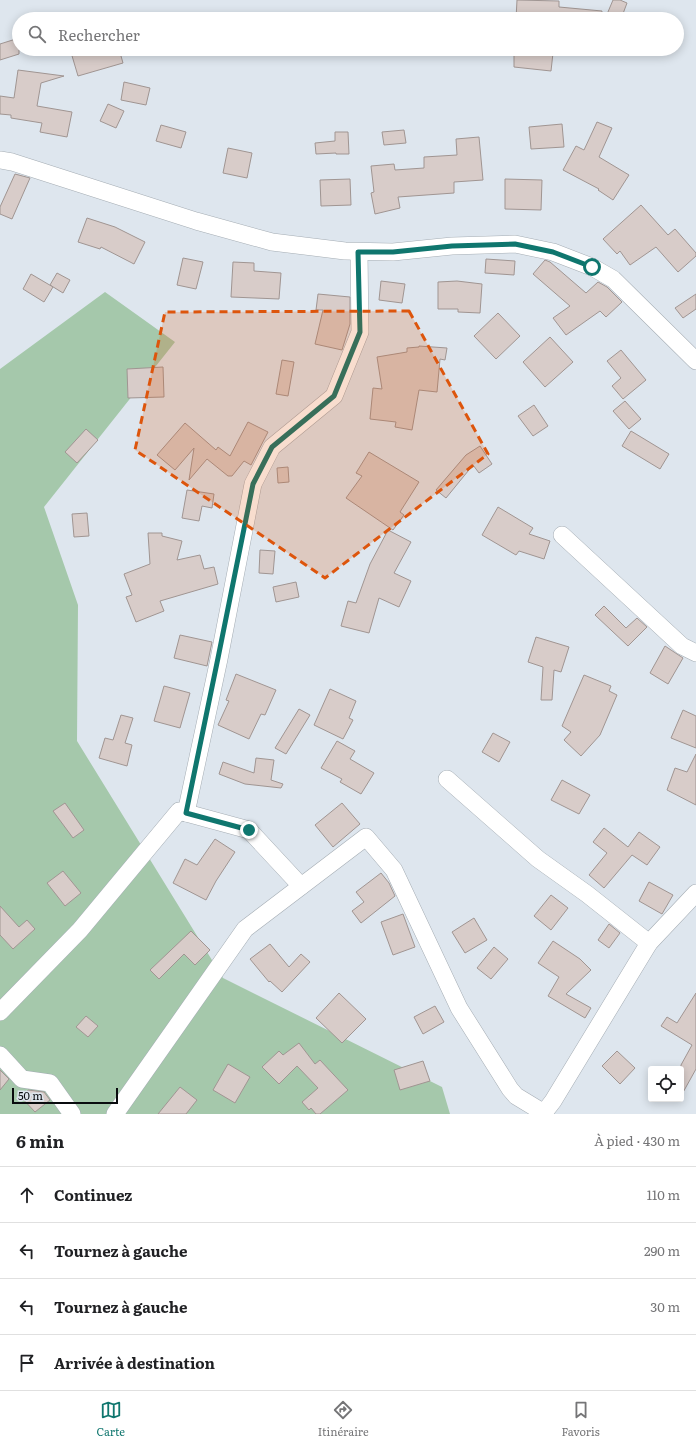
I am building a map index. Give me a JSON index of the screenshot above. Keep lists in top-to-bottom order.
{
  "scale_bar": "50 m",
  "page": {
    "search": "Rechercher",
    "scale": "50 m",
    "heading": ["6 min", "À pied · 430 m"],
    "list": [
      ["Continuez", "110 m"],
      ["Tournez à gauche", "290 m"],
      ["Tournez à gauche", "30 m"],
      "Arrivée à destination"
    ],
    "nav": ["Carte", "Itinéraire", "Favoris"]
  }
}
